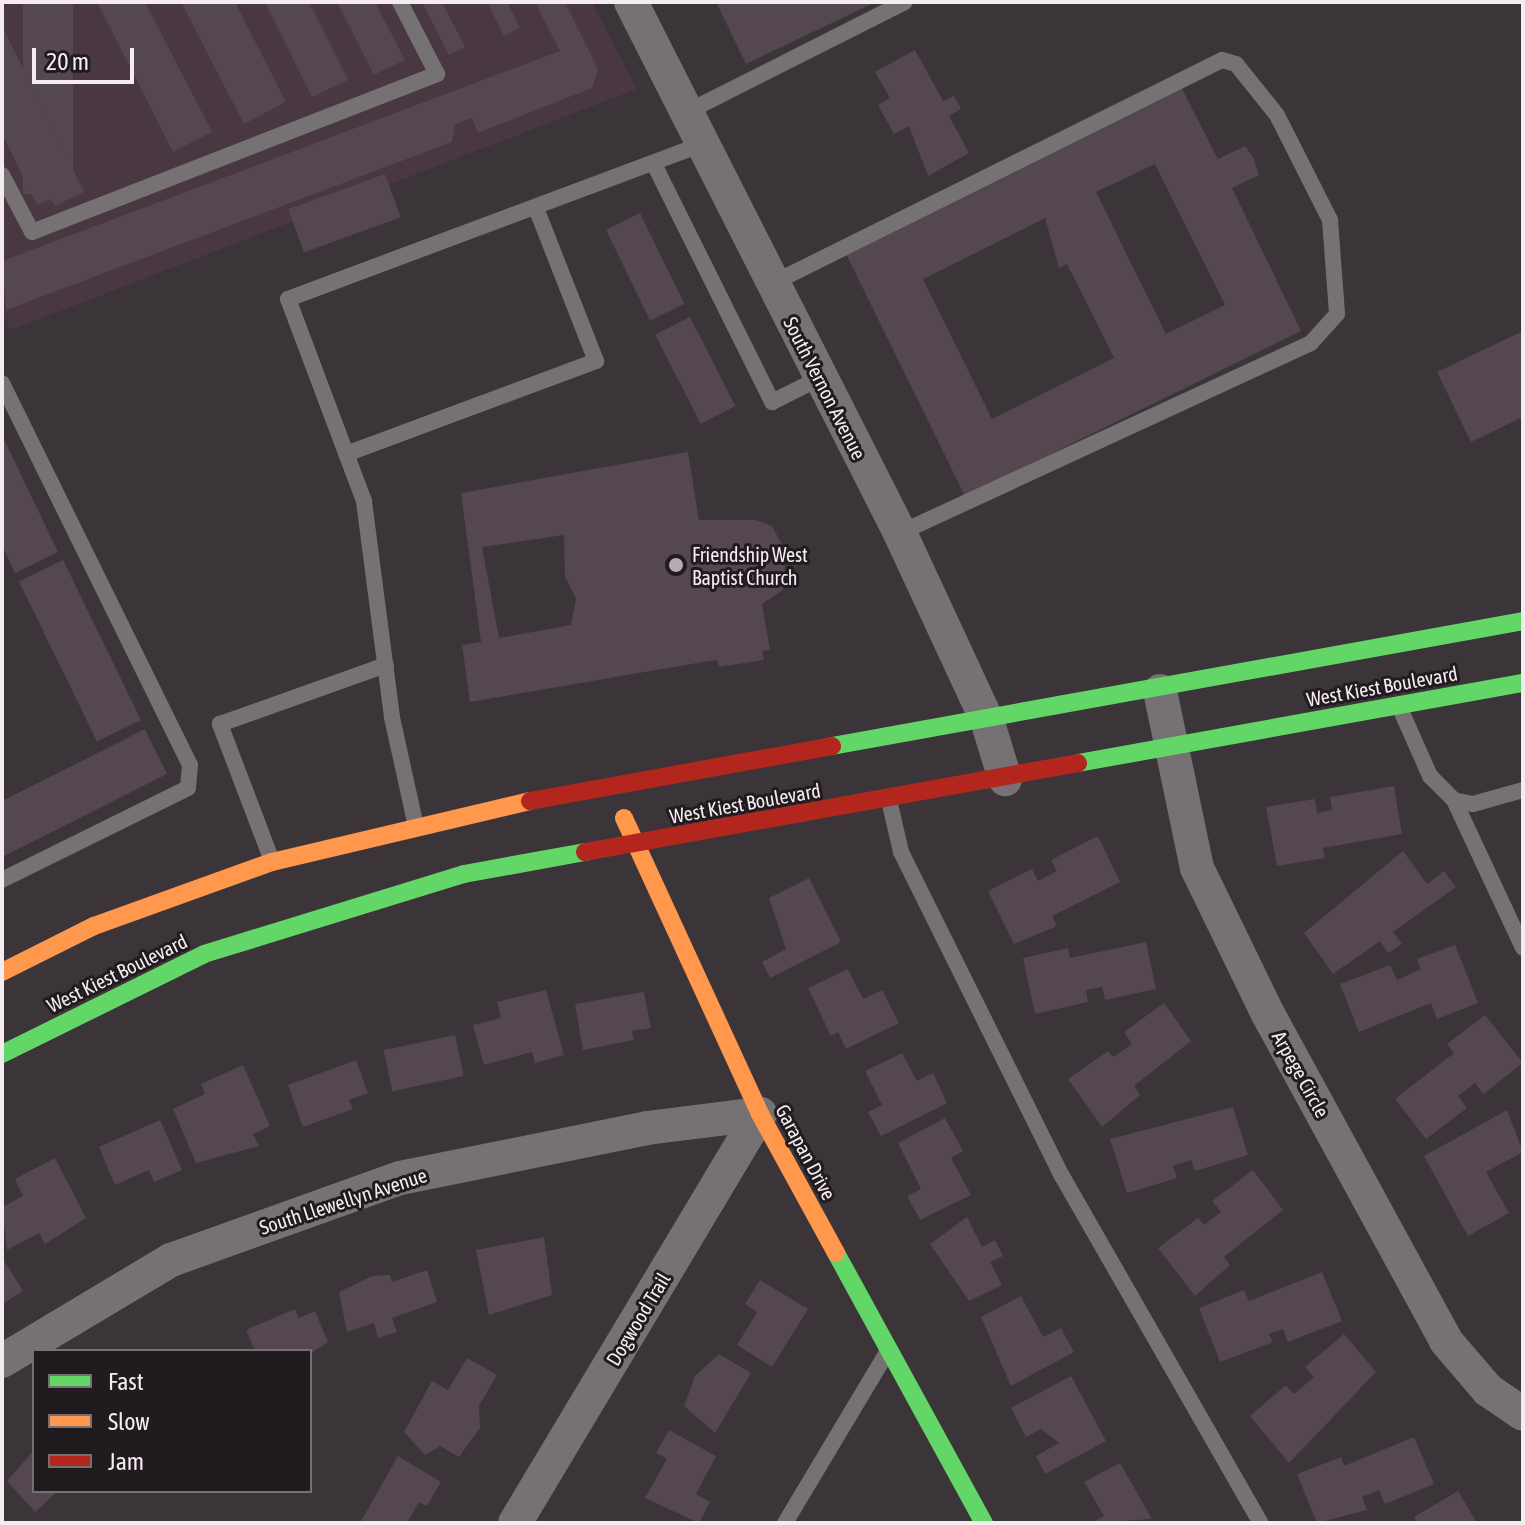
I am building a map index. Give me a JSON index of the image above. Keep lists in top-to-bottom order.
{
  "streets": {
    "main road": ["West Kiest Boulevard", "Garapan Drive"],
    "street": [
      "South Vernon Avenue",
      "Arpege Circle",
      "South Llewellyn Avenue",
      "Dogwood Trail"
    ]
  },
  "crossings": [
    ["South Vernon Avenue", "West Kiest Boulevard"],
    ["West Kiest Boulevard", "Arpege Circle"],
    ["West Kiest Boulevard", "Garapan Drive"],
    ["Garapan Drive", "South Llewellyn Avenue"],
    ["Garapan Drive", "Dogwood Trail"],
    ["South Llewellyn Avenue", "Dogwood Trail"]
  ],
  "places": ["Friendship West Baptist Church"],
  "legend": ["Fast", "Slow", "Jam"],
  "scale_bar": "20 m"
}
